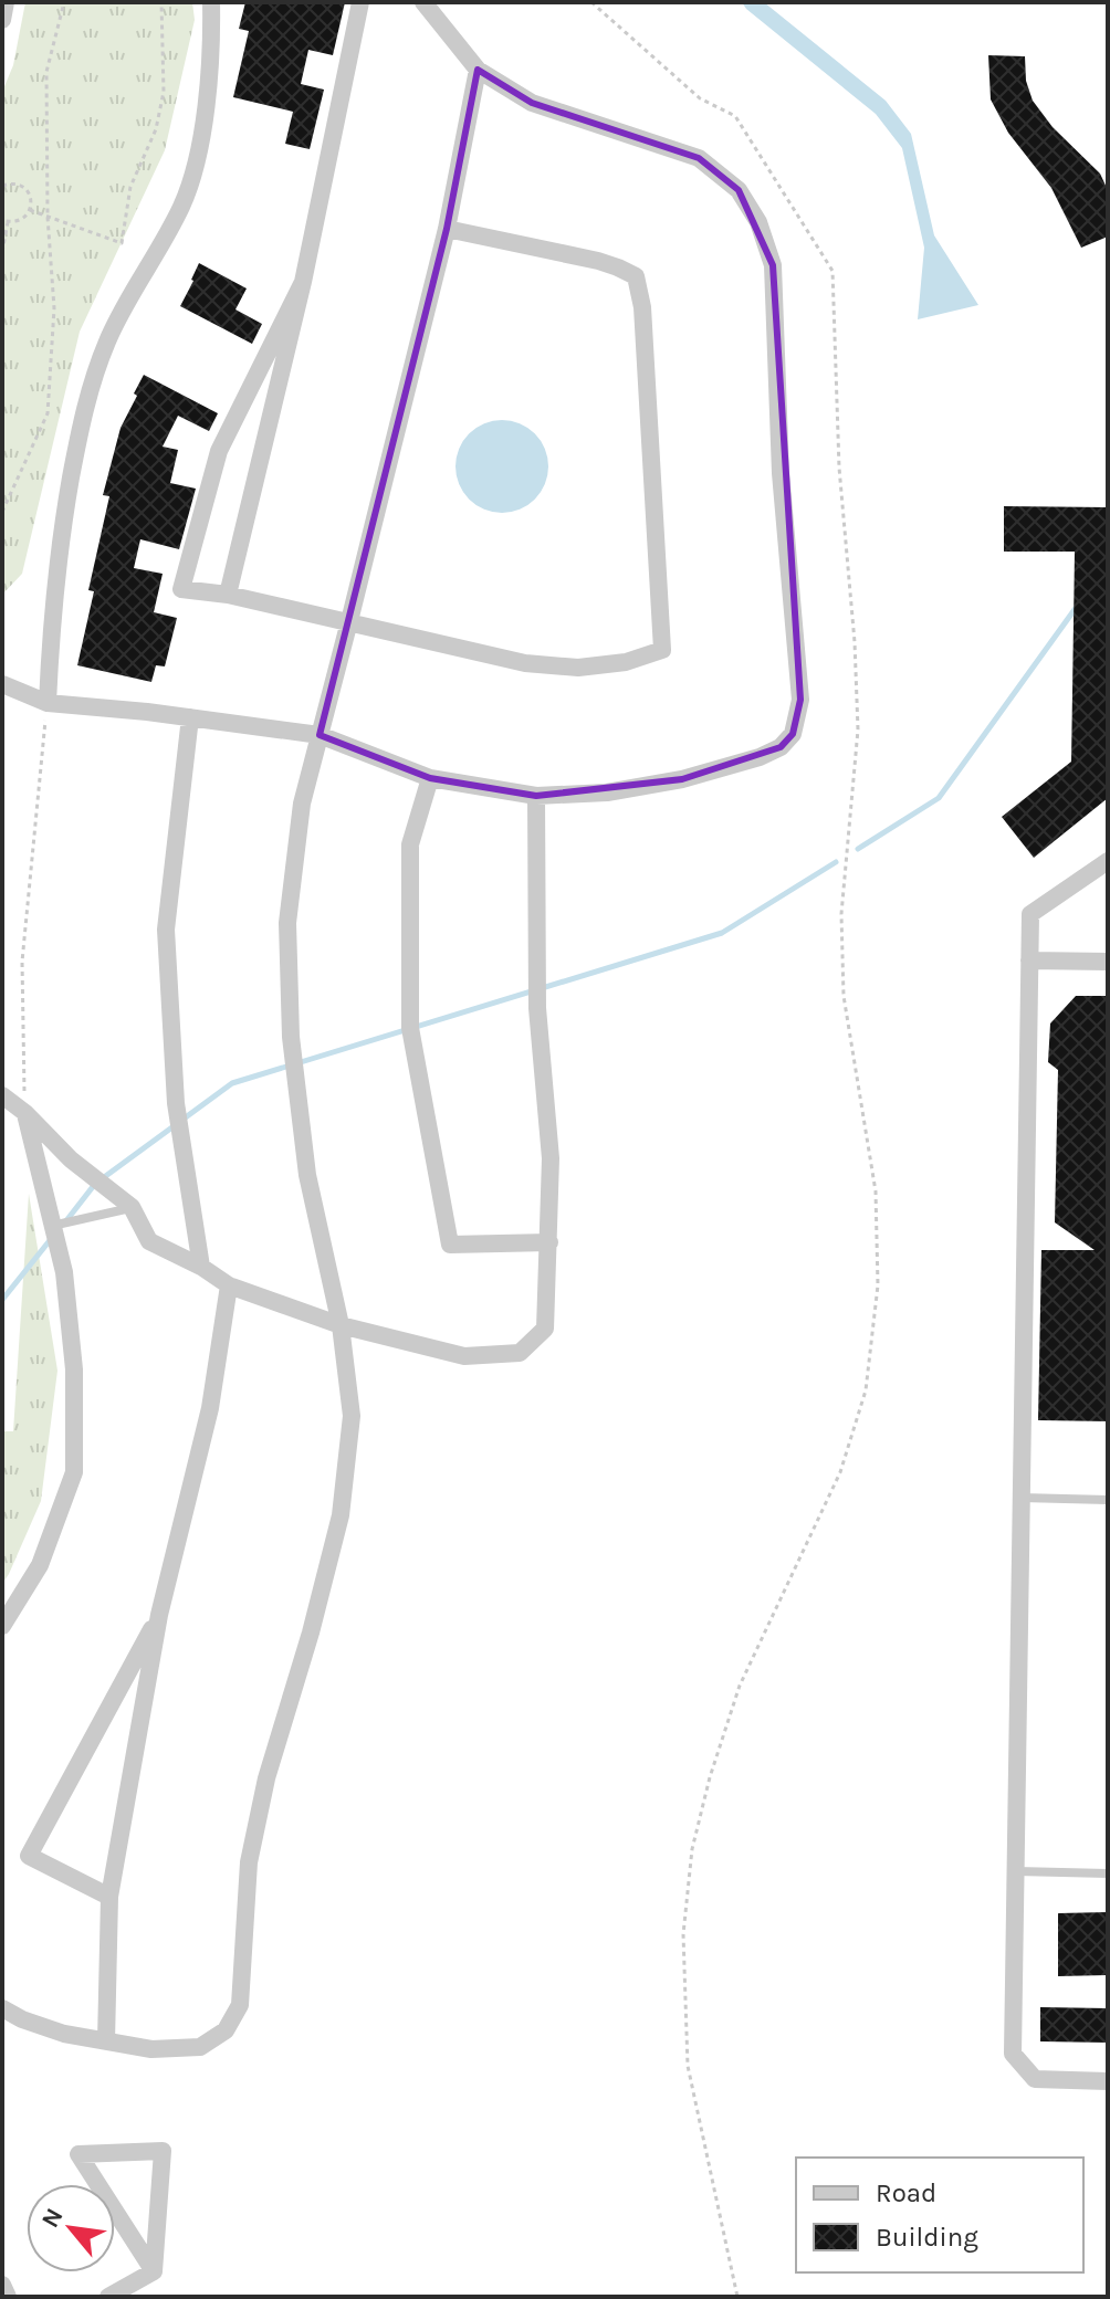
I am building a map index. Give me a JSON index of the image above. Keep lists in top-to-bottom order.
{
  "legend": ["Road", "Building"],
  "north": "top left"
}
